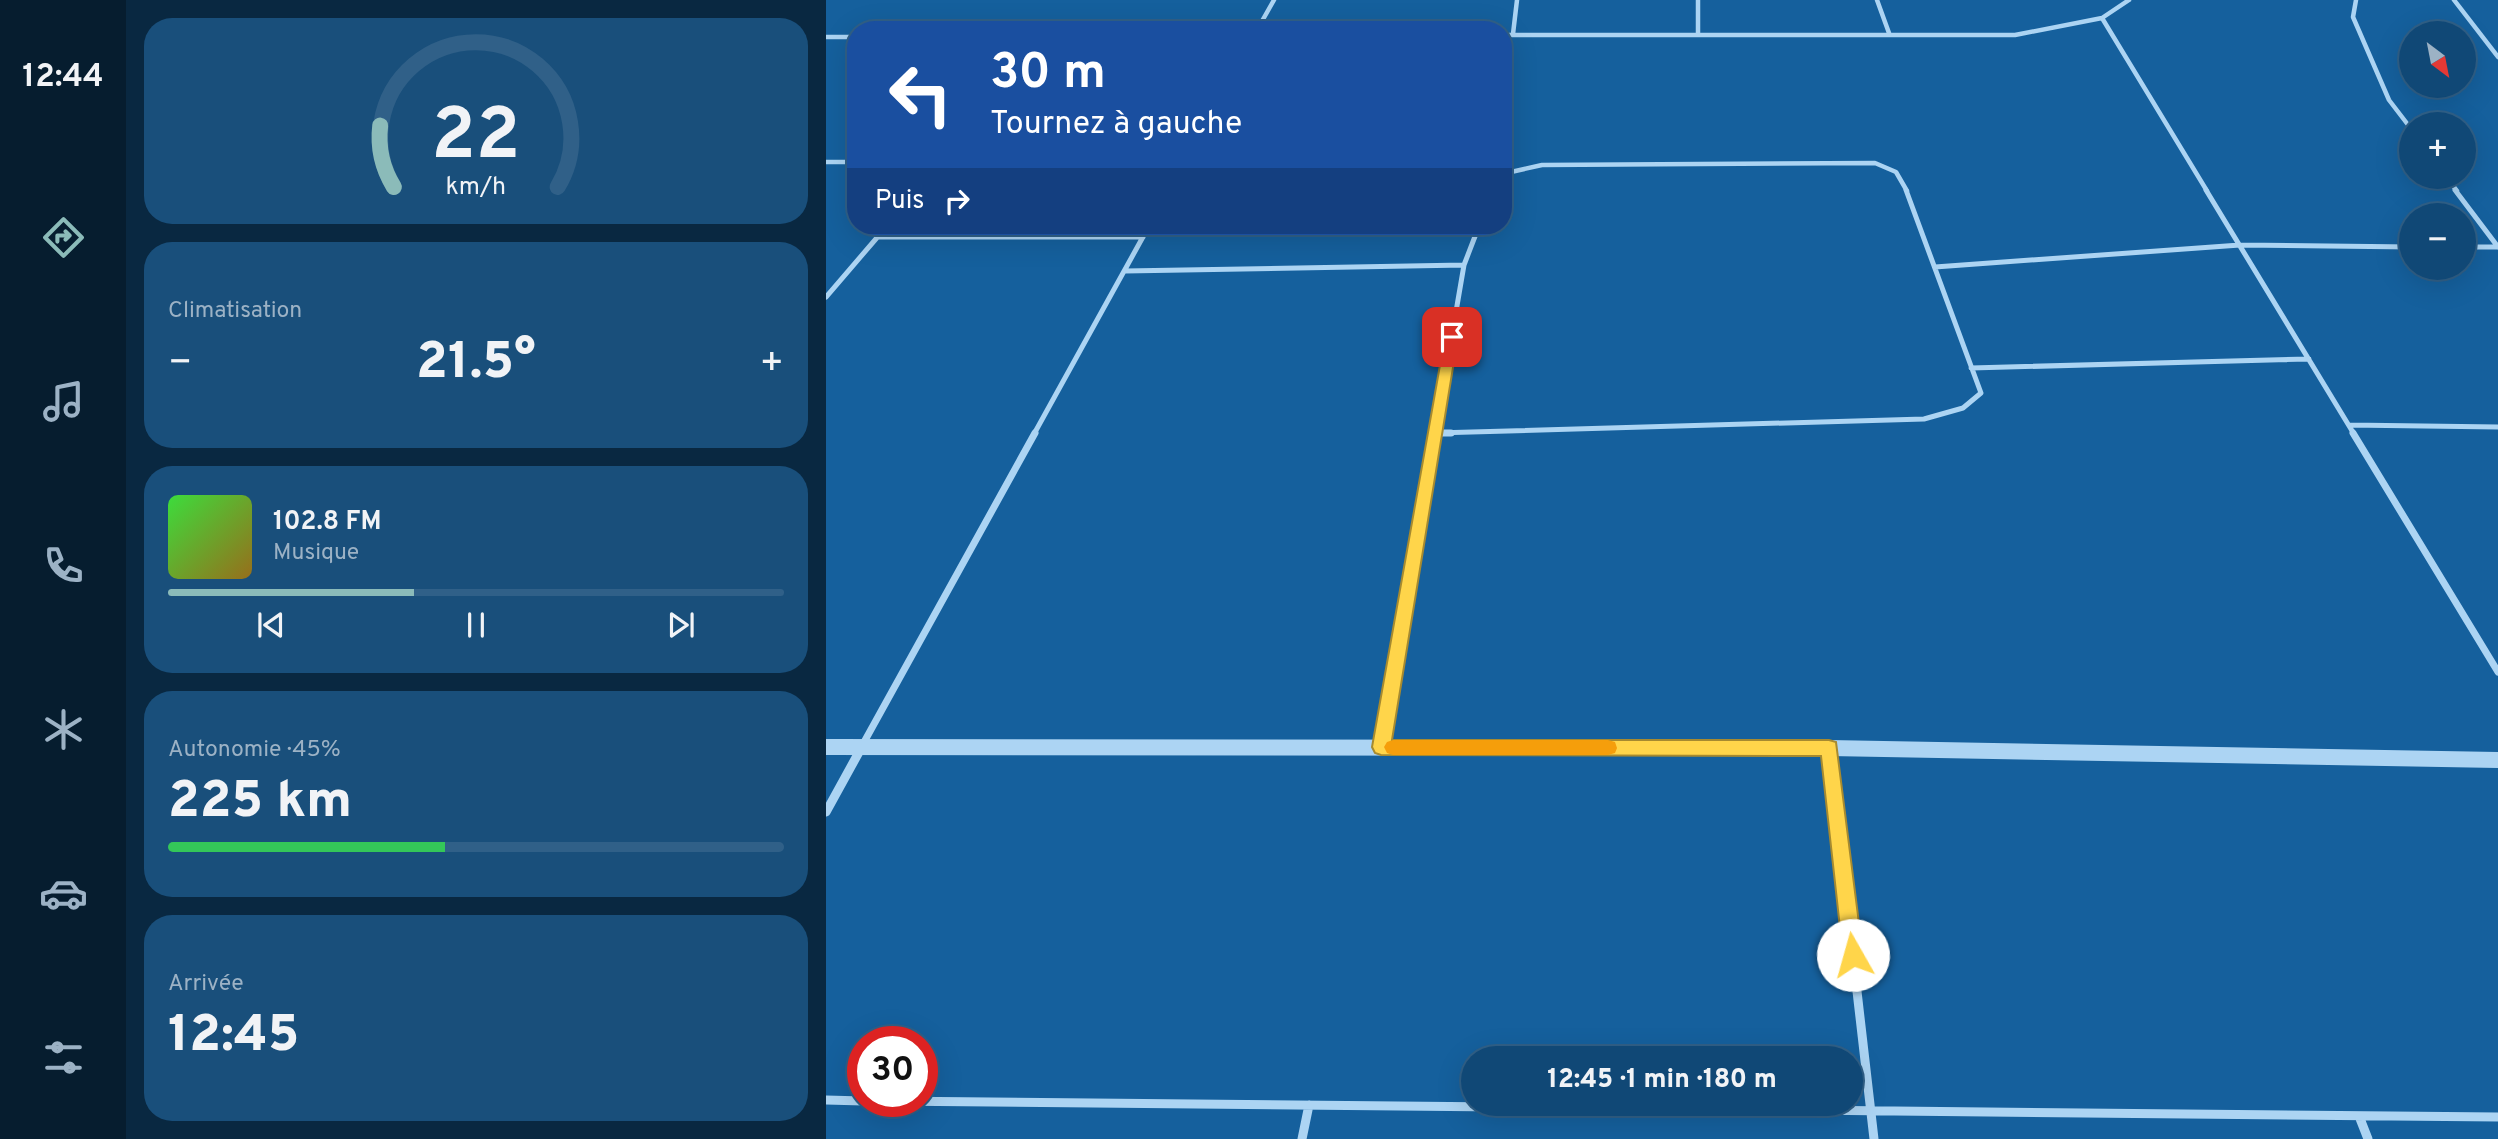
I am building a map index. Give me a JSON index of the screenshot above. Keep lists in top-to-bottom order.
{
  "north": "bottom right",
  "page": {
    "tabs": "12:44",
    "map_buttons": ["+", "−"],
    "turn": ["30 m", "Tournez à gauche"],
    "then": "Puis",
    "tile": [
      "Climatisation",
      ["Autonomie · 45%", "225 km"],
      ["Arrivée", "12:45"]
    ],
    "heat": ["−", "21.5°", "+"],
    "song": ["102.8 FM", "Musique"],
    "limit": "30",
    "trip": "12:45 · 1 min · 180 m",
    "gauge": ["22", "km/h"]
  }
}
